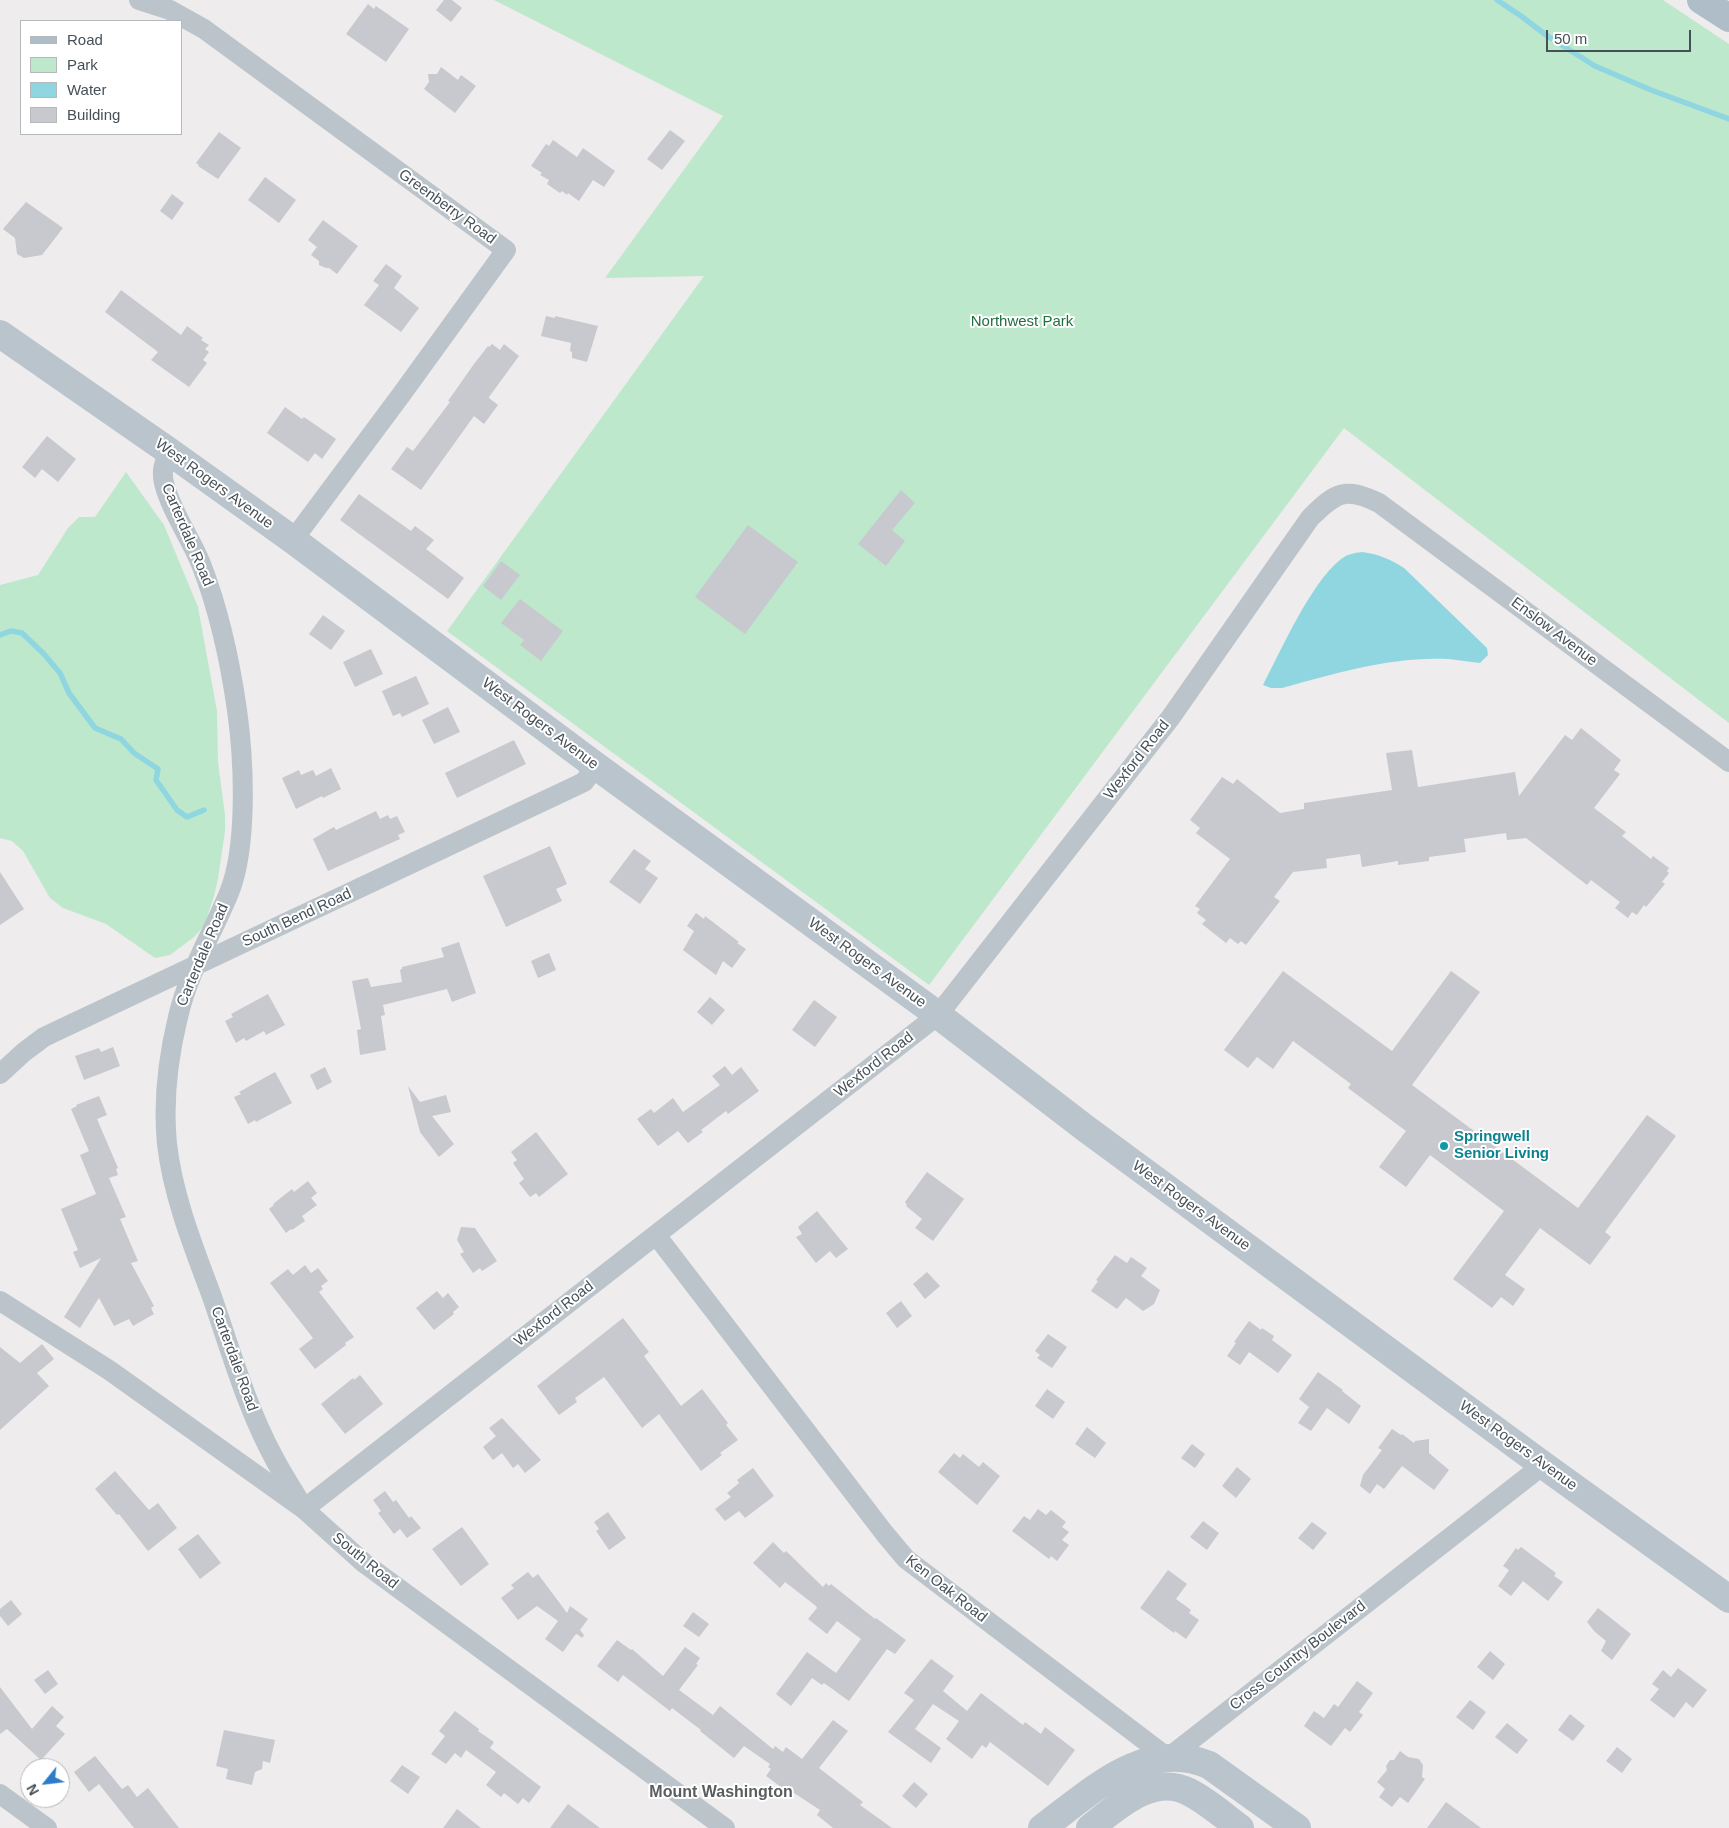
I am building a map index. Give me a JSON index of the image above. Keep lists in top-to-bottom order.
{
  "streets": {
    "street": [
      "Greenberry Road",
      "West Rogers Avenue",
      "Carterdale Road",
      "Enslow Avenue",
      "Wexford Road",
      "South Bend Road",
      "South Road",
      "Ken Oak Road",
      "Cross Country Boulevard"
    ]
  },
  "crossings": [
    ["Greenberry Road", "West Rogers Avenue"],
    ["West Rogers Avenue", "Carterdale Road"],
    ["West Rogers Avenue", "Wexford Road"],
    ["West Rogers Avenue", "South Bend Road"],
    ["West Rogers Avenue", "Cross Country Boulevard"],
    ["Carterdale Road", "Wexford Road"],
    ["Carterdale Road", "South Bend Road"],
    ["Carterdale Road", "South Road"],
    ["Enslow Avenue", "Wexford Road"],
    ["Wexford Road", "South Road"],
    ["Wexford Road", "Ken Oak Road"],
    ["Ken Oak Road", "Cross Country Boulevard"]
  ],
  "districts": ["Mount Washington"],
  "parks": ["Northwest Park"],
  "places": ["Springwell Senior Living"],
  "legend": [
    "Road",
    "Park",
    "Water",
    "Building"
  ],
  "scale_bar": "50 m",
  "north": "bottom left"
}
